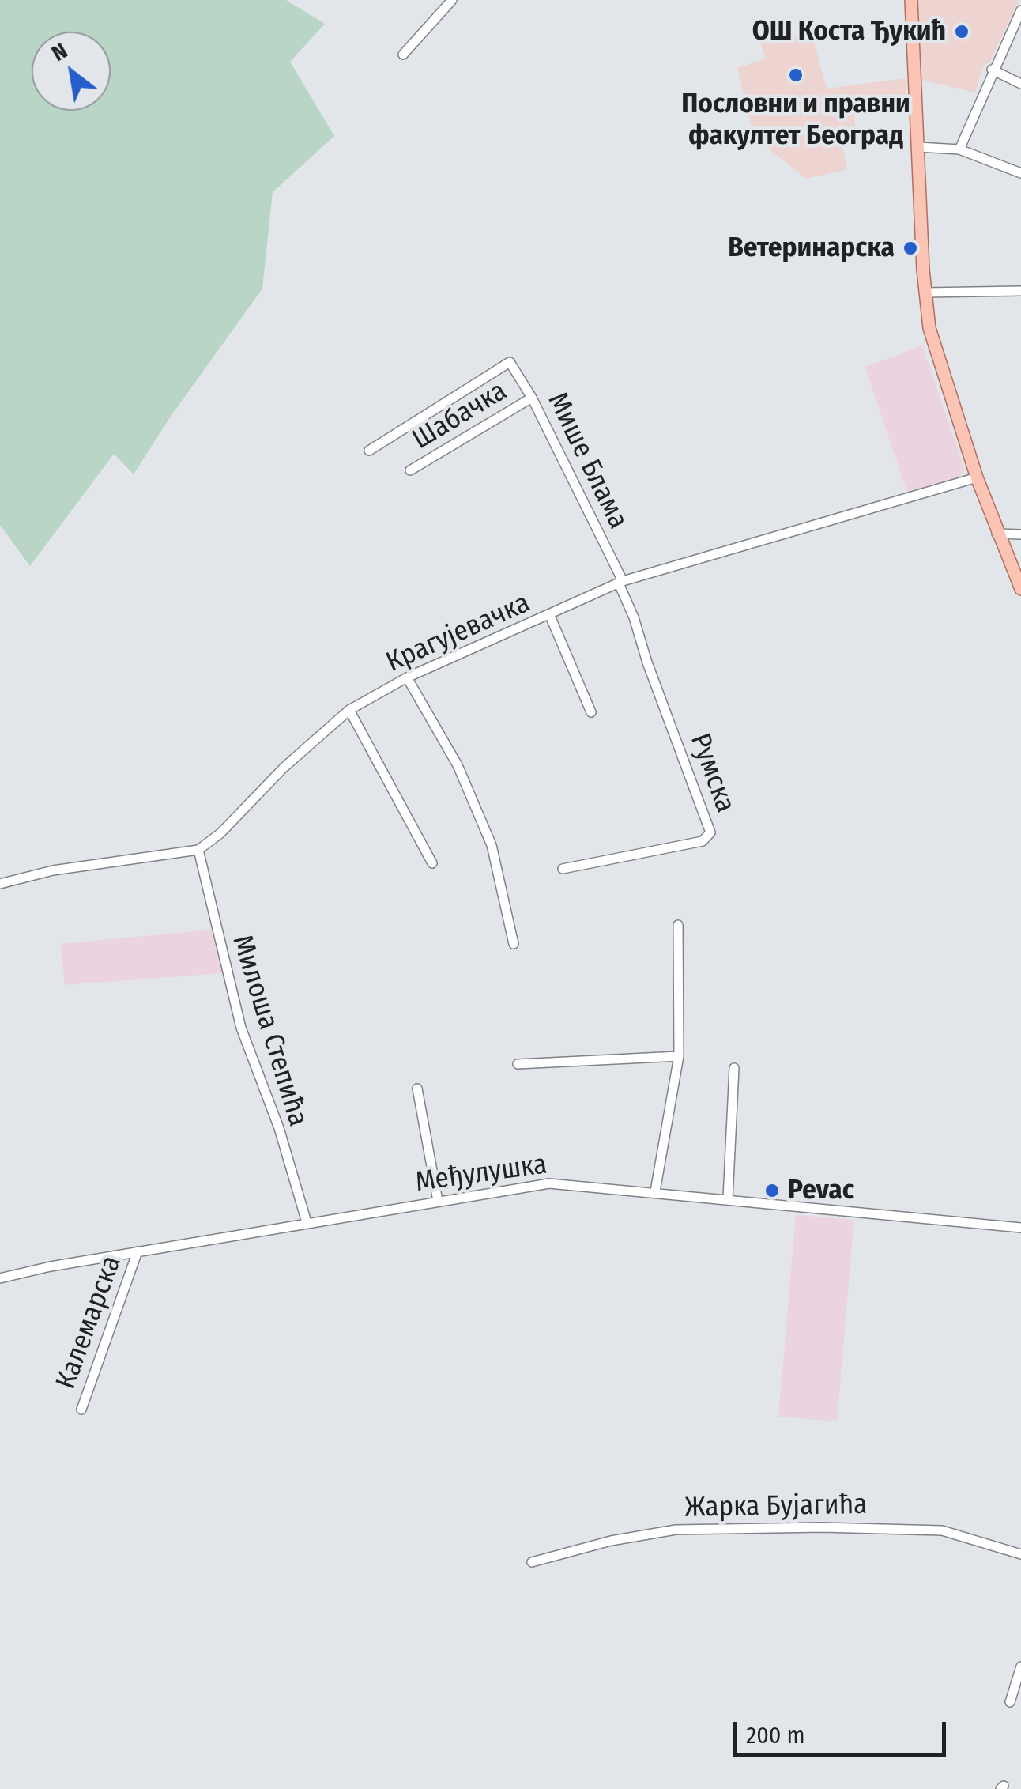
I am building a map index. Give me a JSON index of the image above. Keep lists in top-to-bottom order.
{
  "streets": {
    "street": [
      "Шабачка",
      "Мише Блама",
      "Крагујевачка",
      "Румска",
      "Милоша Степића",
      "Међулушка",
      "Калемарска",
      "Жарка Бујагића"
    ]
  },
  "crossings": [
    ["Шабачка", "Мише Блама"],
    ["Мише Блама", "Крагујевачка"],
    ["Мише Блама", "Румска"],
    ["Крагујевачка", "Румска"],
    ["Крагујевачка", "Милоша Степића"],
    ["Милоша Степића", "Међулушка"],
    ["Међулушка", "Калемарска"]
  ],
  "places": [
    "ОШ Коста Ђукић",
    "Пословни и правни факултет Београд",
    "Ветеринарска",
    "Pevac"
  ],
  "scale_bar": "200 m",
  "north": "top left"
}
